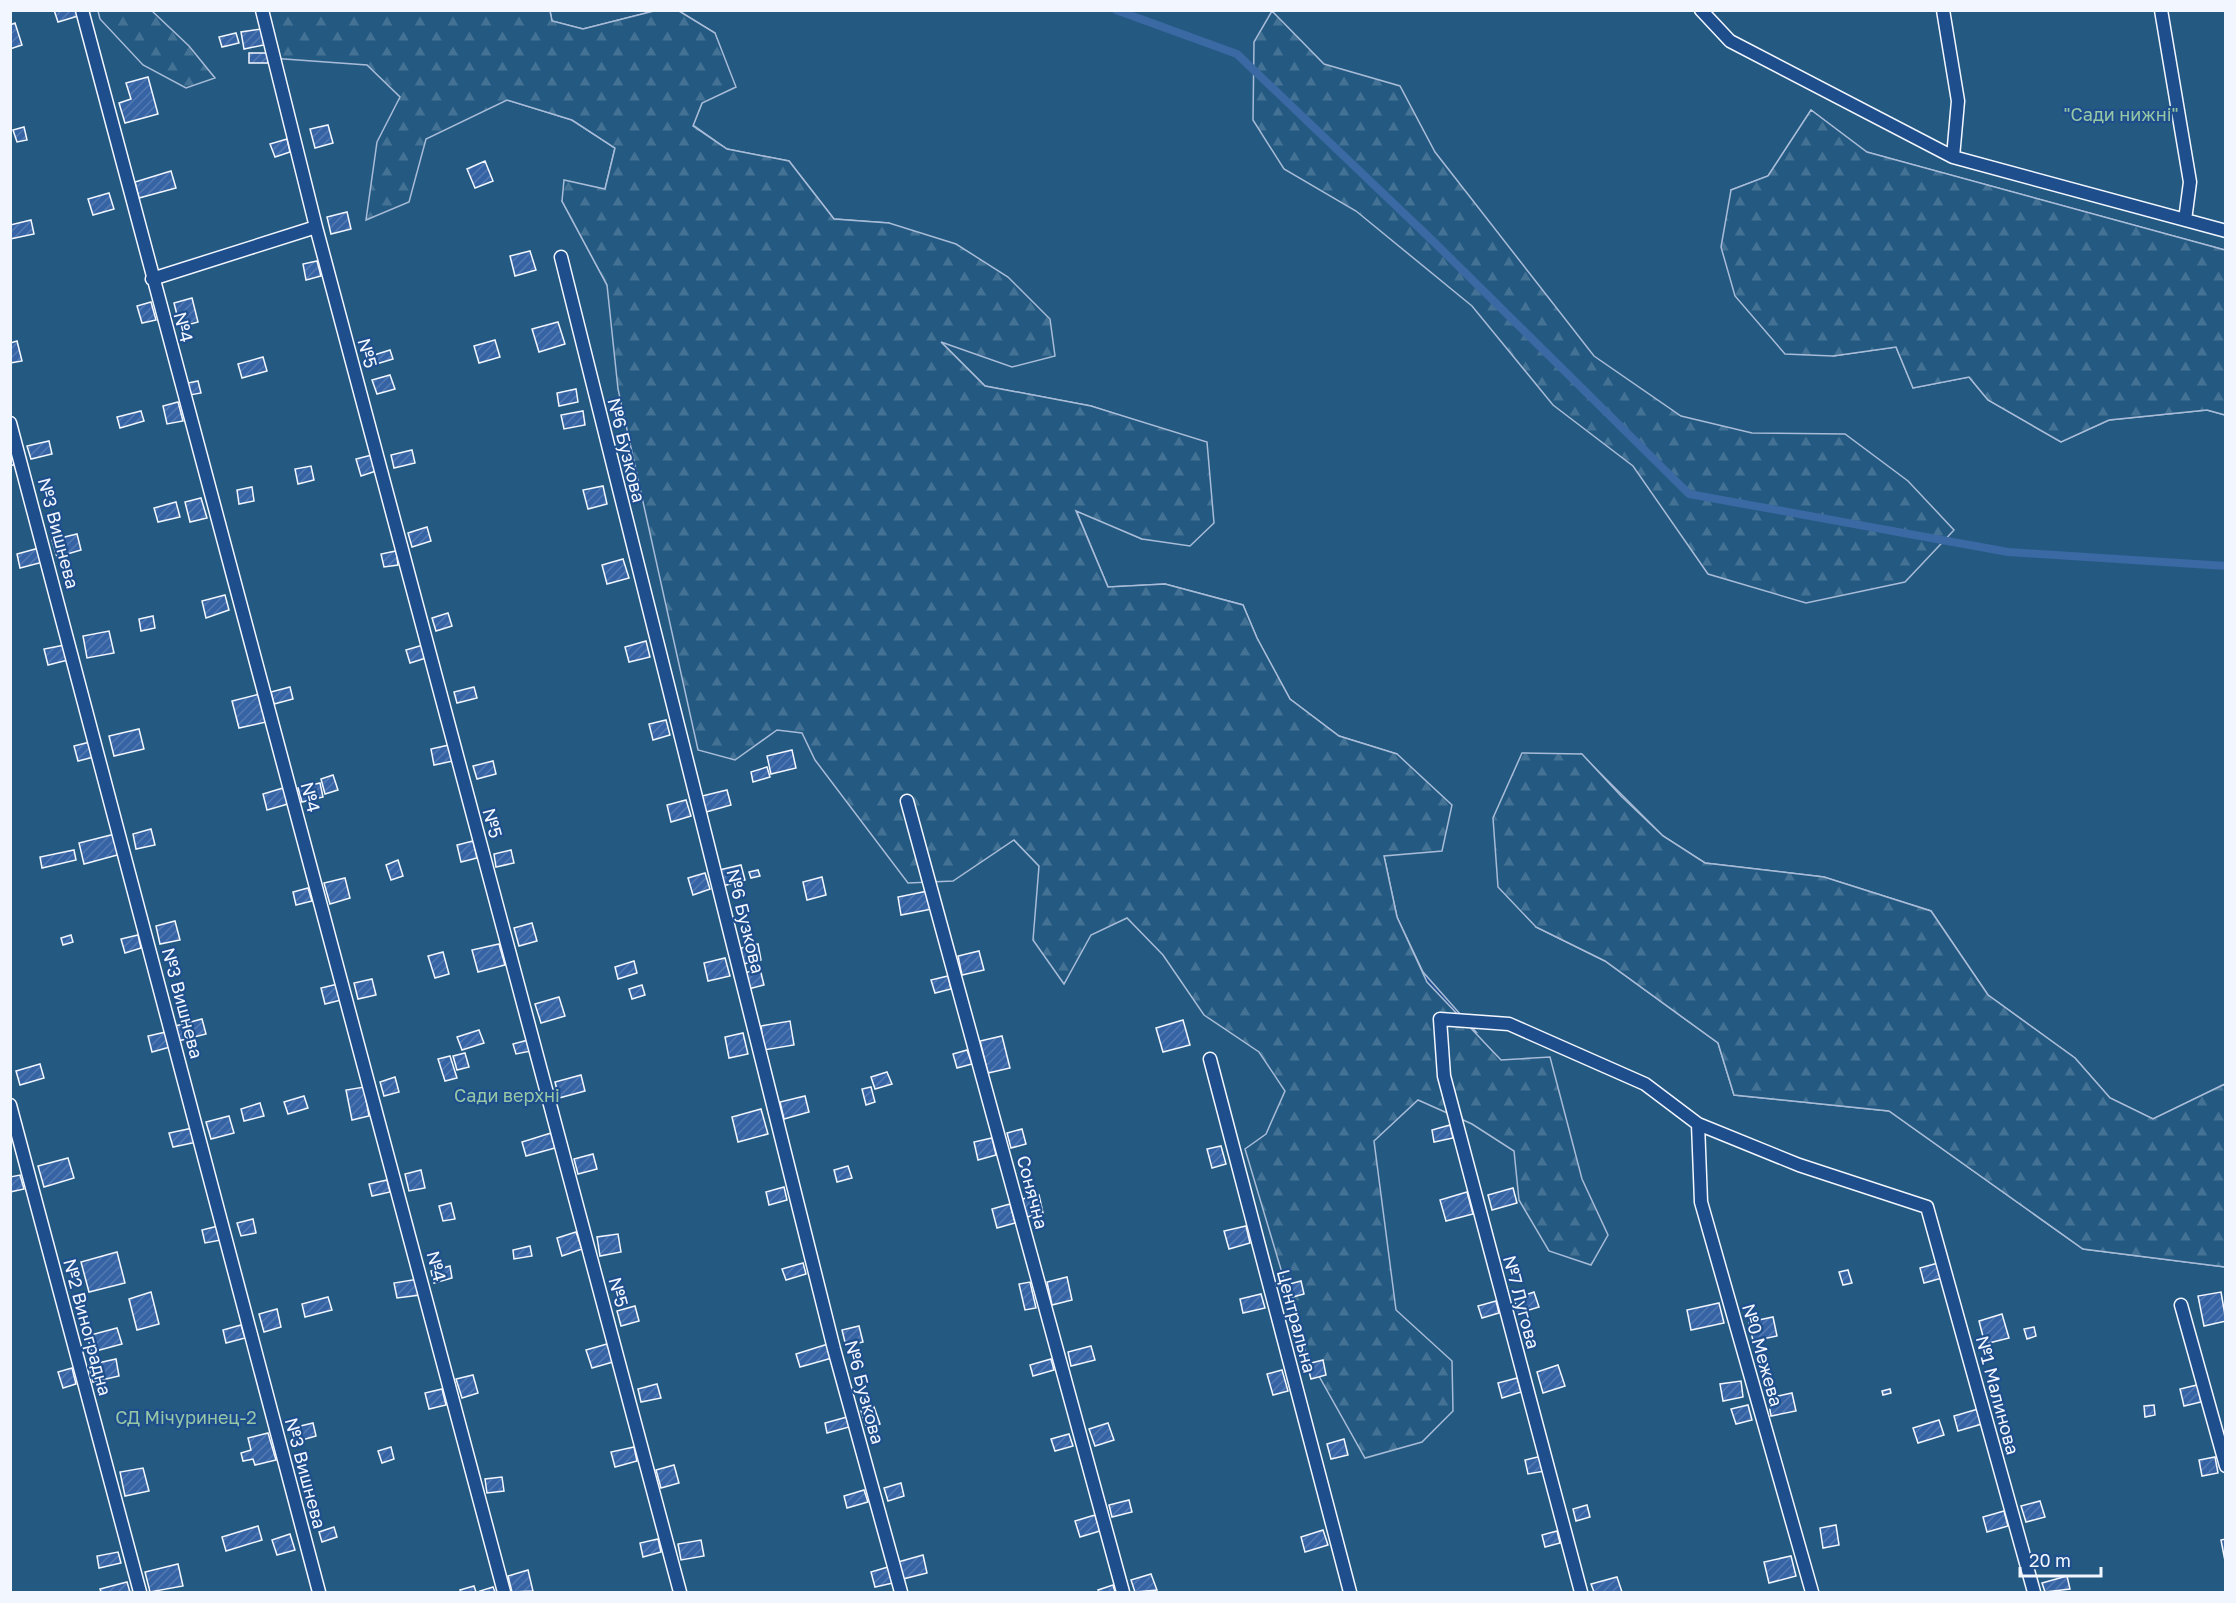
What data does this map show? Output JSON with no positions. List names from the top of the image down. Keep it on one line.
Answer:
{"streets":{"lane":["№4","№5","№6 Бузкова","№3 Вишнева","Сонячна","№7 Лугова","Центральна","№2 Виноградна","№0 Межева","№1 Малинова"]},"crossings":[["№7 Лугова","№0 Межева"],["№7 Лугова","№1 Малинова"],["№0 Межева","№1 Малинова"]],"parks":["\"Сади нижні\"","Сади верхні","СД Мічуринец-2"],"scale_bar":"20 m"}
